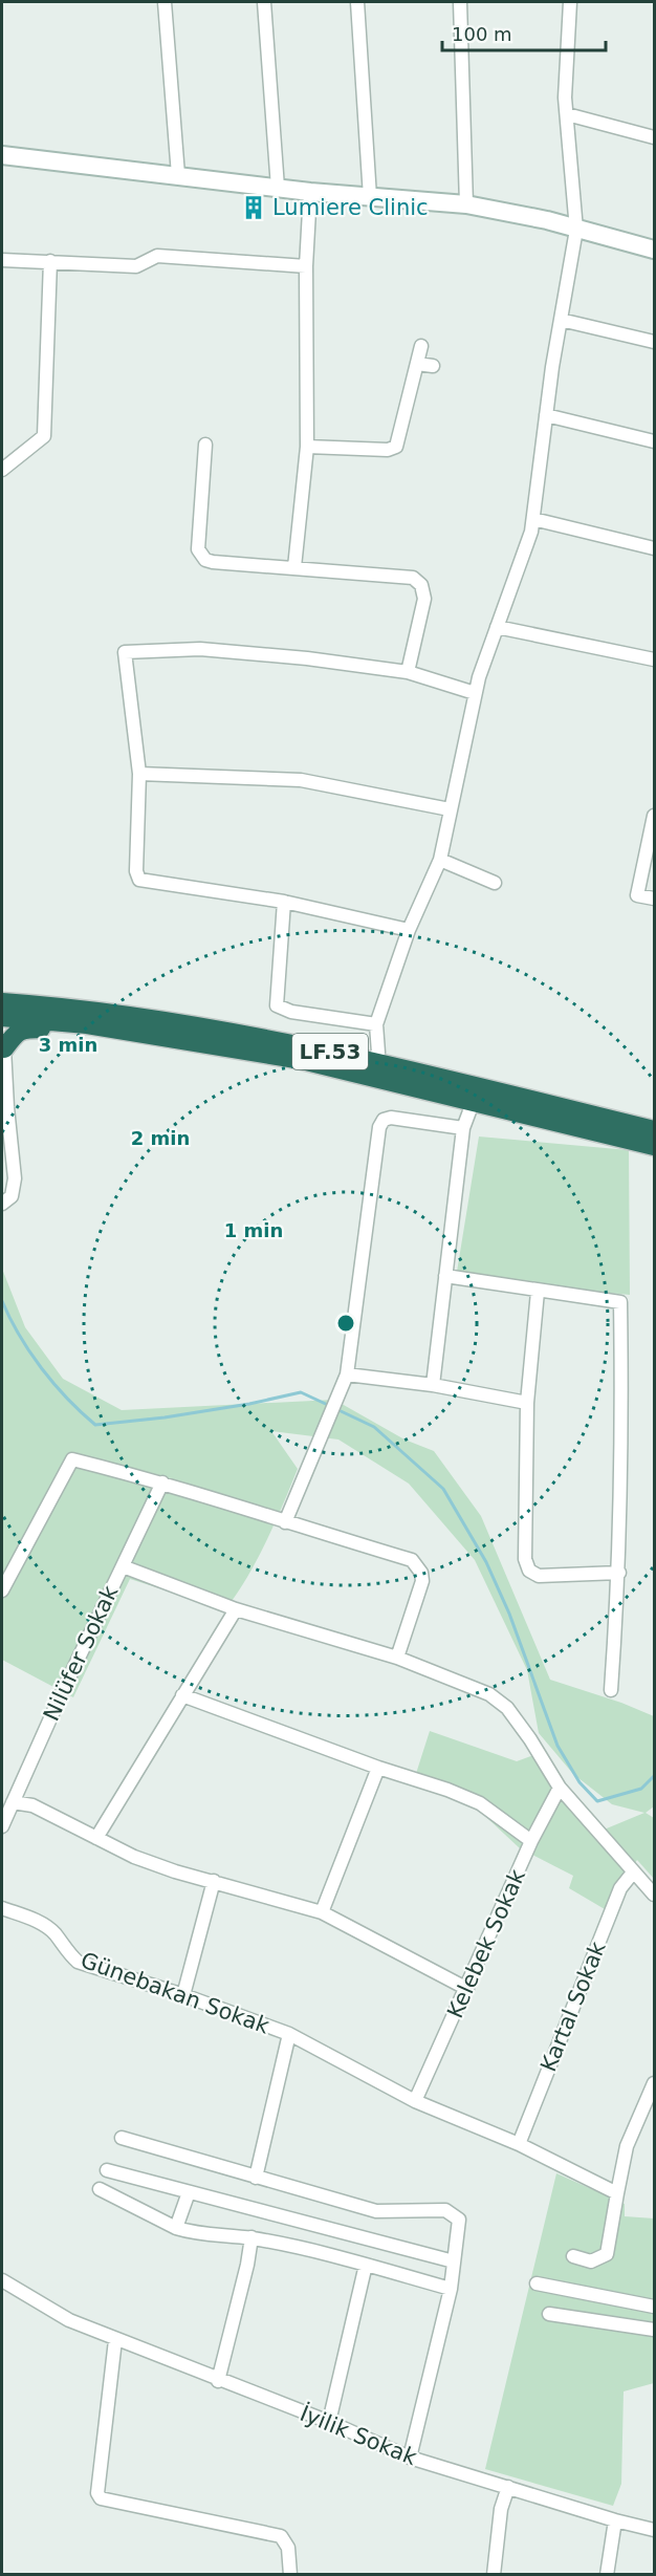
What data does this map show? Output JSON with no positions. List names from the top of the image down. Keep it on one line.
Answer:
{"streets":{"highway":["LF.53"],"street":["Nilüfer Sokak","Kelebek Sokak","Günebakan Sokak","Kartal Sokak","İyilik Sokak"]},"crossings":[["Kelebek Sokak","Günebakan Sokak"],["Günebakan Sokak","Kartal Sokak"]],"places":{"building":["Lumiere Clinic"]},"scale_bar":"100 m","rings":["3 min","2 min","1 min"]}
